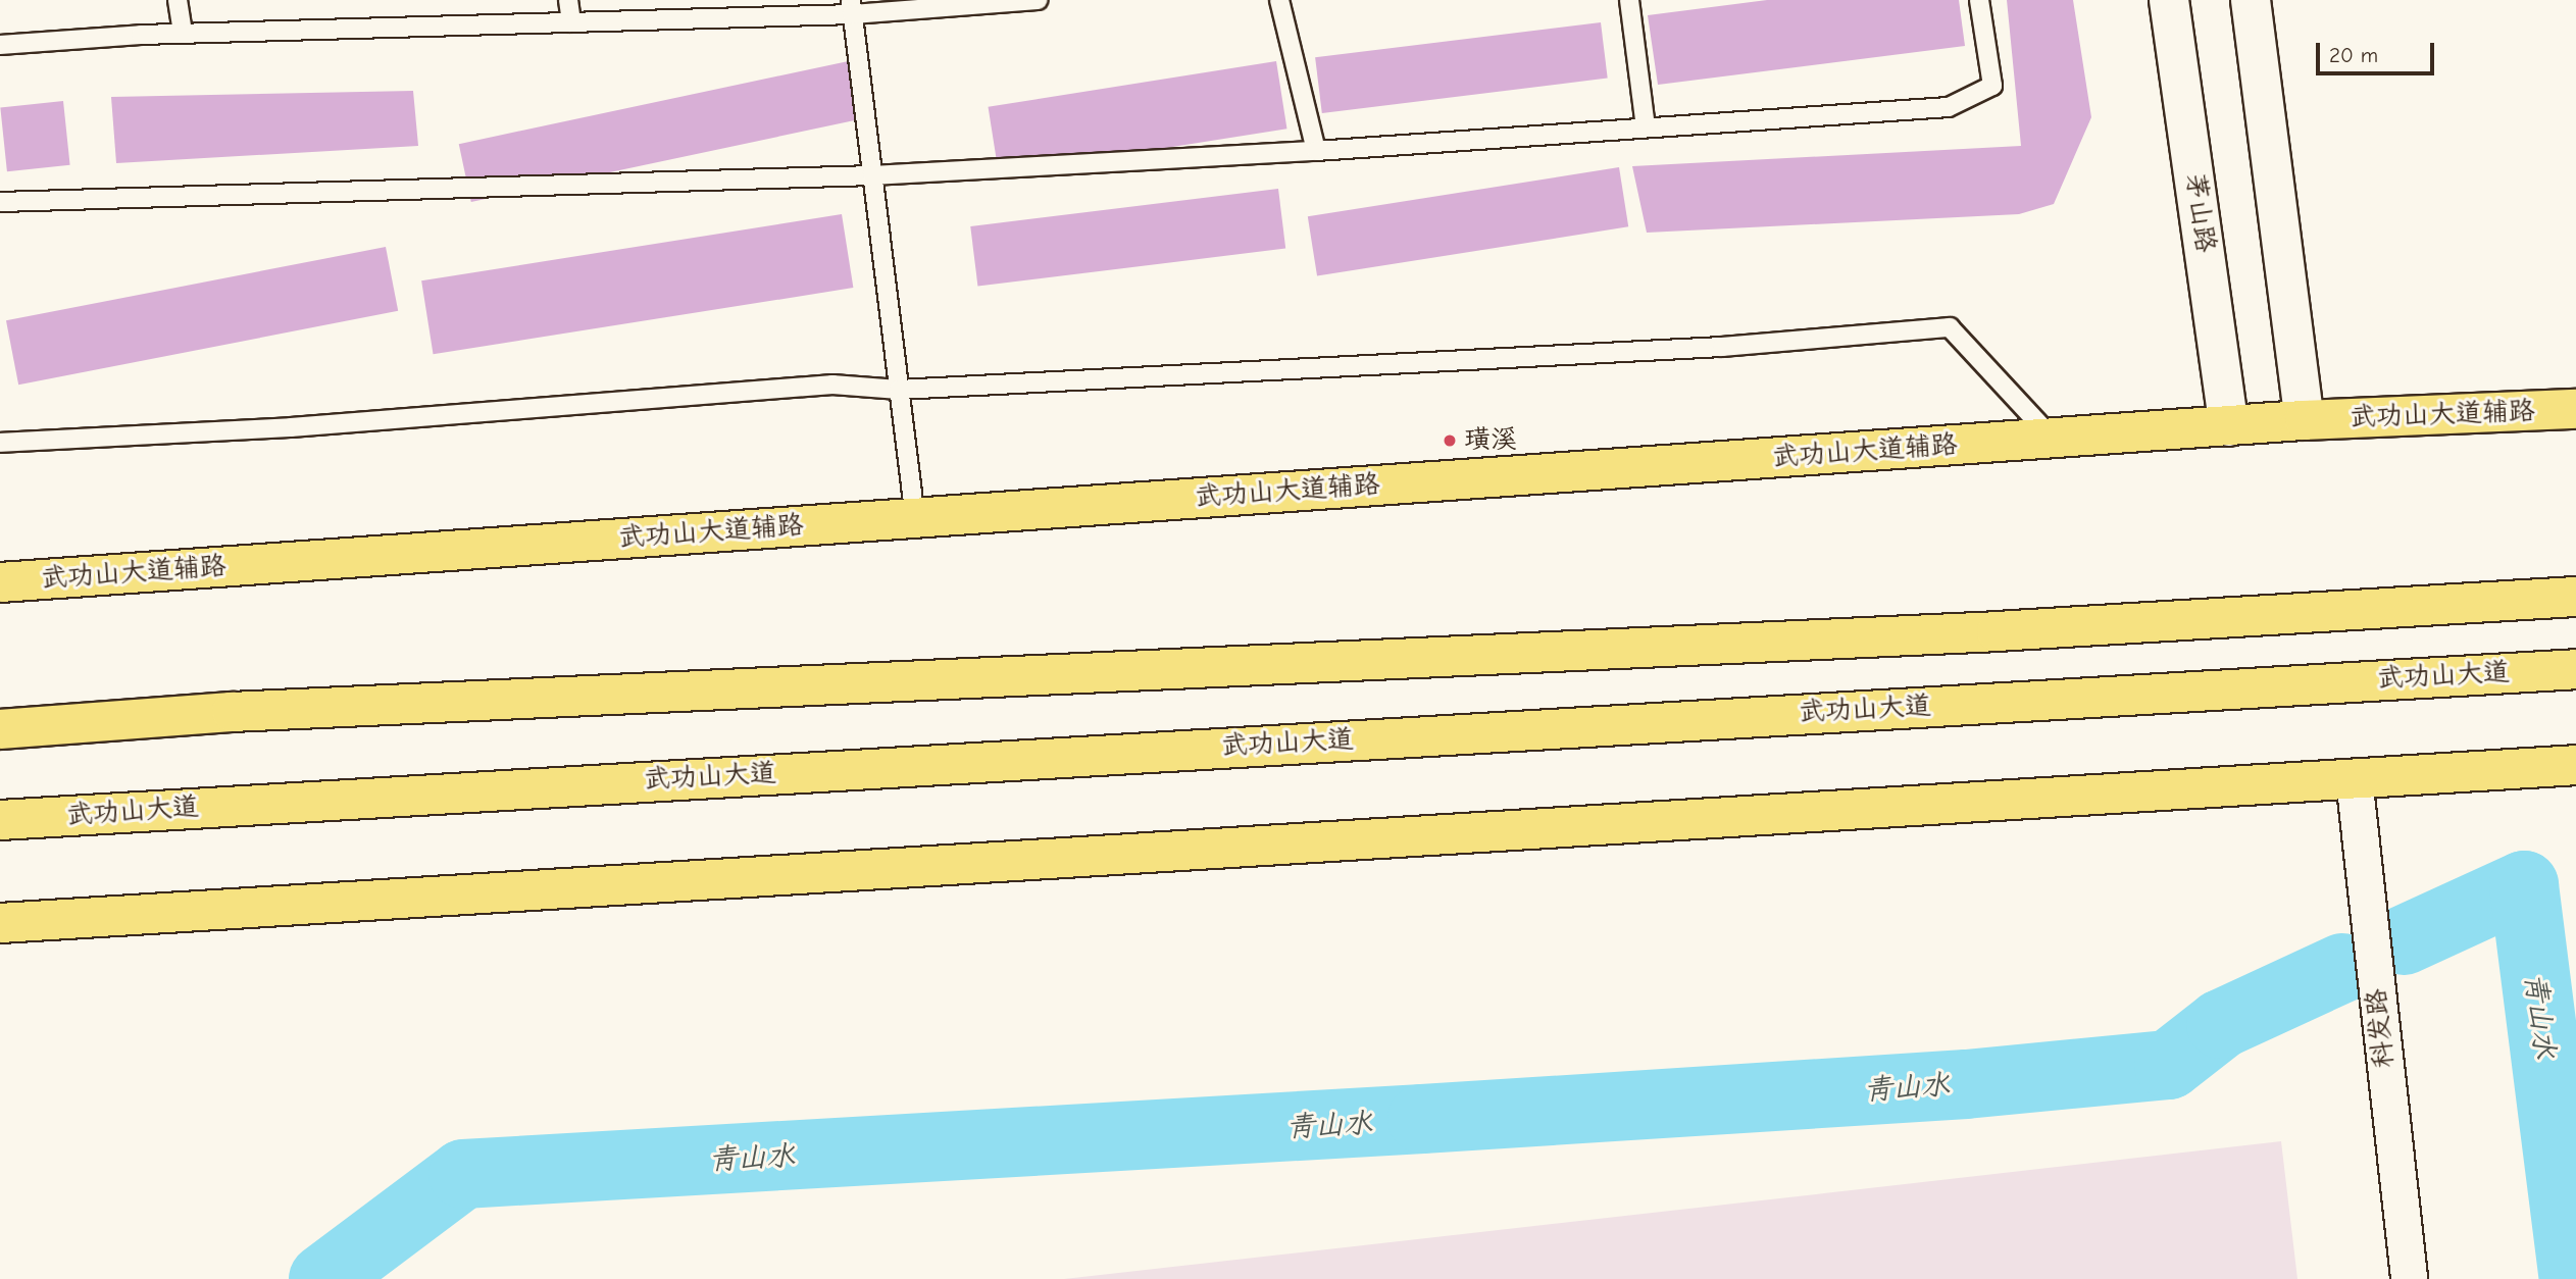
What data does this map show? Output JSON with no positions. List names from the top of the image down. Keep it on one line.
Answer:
{"streets":{"main road":["茅山路","武功山大道辅路","武功山大道"],"street":["科发路"]},"crossings":[["茅山路","武功山大道辅路"]],"water":["青山水"],"places":["璜溪"],"scale_bar":"20 m"}
